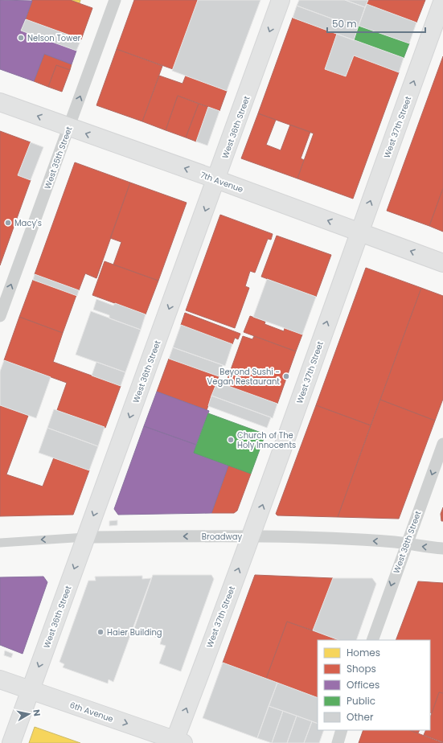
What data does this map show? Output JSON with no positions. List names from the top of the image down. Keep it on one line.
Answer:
{"streets":{"main road":["West 36th Street","West 37th Street","7th Avenue","6th Avenue"],"street":["West 35th Street","Broadway","West 38th Street"]},"crossings":[["West 36th Street","7th Avenue"],["West 36th Street","Broadway"],["West 36th Street","6th Avenue"],["West 37th Street","7th Avenue"],["West 37th Street","Broadway"],["West 37th Street","6th Avenue"],["West 35th Street","7th Avenue"],["Broadway","West 38th Street"]],"one_way":["West 36th Street","West 37th Street","West 35th Street","7th Avenue","Broadway","West 38th Street","6th Avenue"],"places":["Nelson Tower","Macy's","Beyond Sushi - Vegan Restaurant","Church of The Holy Innocents","Haier Building"],"legend":["Homes","Shops","Offices","Public","Other"],"scale_bar":"50 m","north":"right"}
